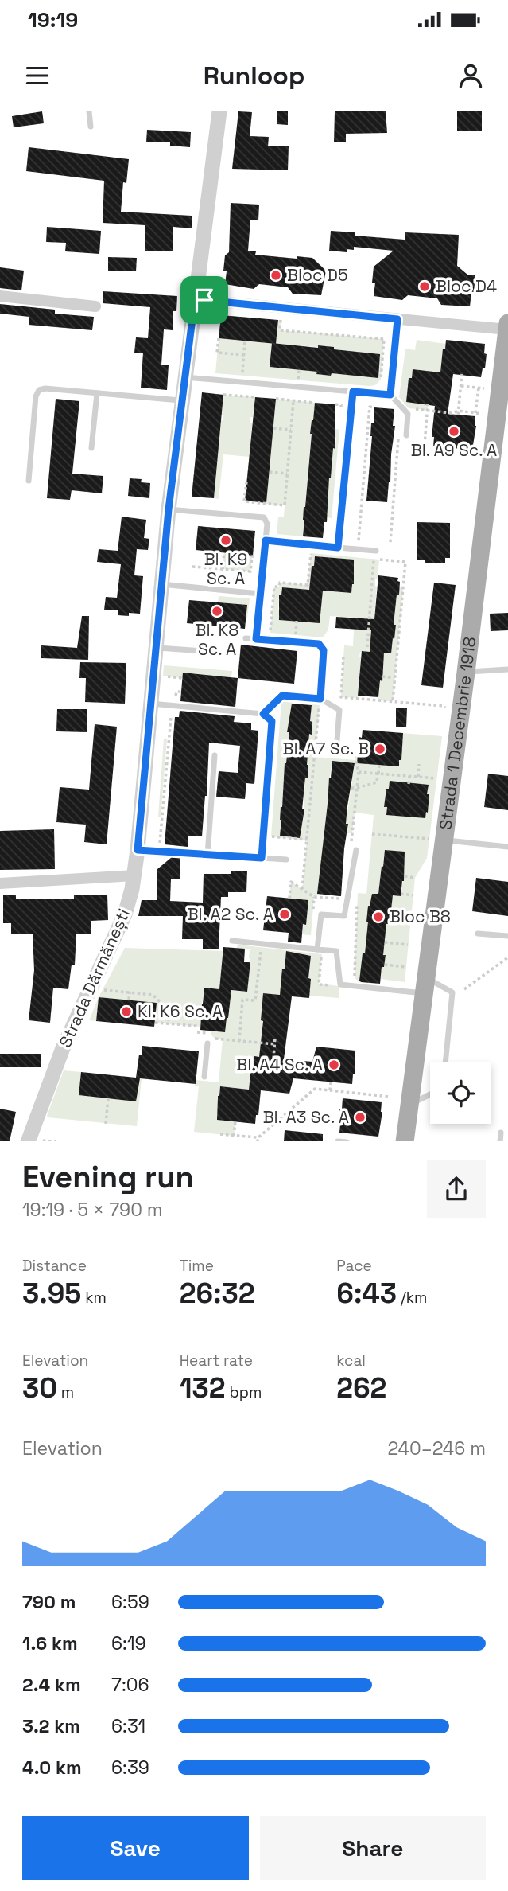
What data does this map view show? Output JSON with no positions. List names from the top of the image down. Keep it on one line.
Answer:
{"streets":{"main road":["Strada 1 Decembrie 1918"],"street":["Strada Dărmănești"]},"places":["Bloc D5","Bloc D4","Bl. A9 Sc. A","Bl. K9 Sc. A","Bl. K8 Sc. A","Bl. A7 Sc. B","Bl. A2 Sc. A","Bloc B8","Kl. K6 Sc. A","Bl. A4 Sc. A","Bl. A3 Sc. A"],"page":{"status":"19:19","header":"Runloop","heading":["Evening run","19:19 · 5 × 790 m"],"stats":[["Distance","3.95 km"],["Time","26:32"],["Pace","6:43 /km"],["Elevation","30 m"],["Heart rate","132 bpm"],["kcal","262"]],"chart":["Elevation","240–246 m"],"list":[{"name":"790 m","note":"6:59"},{"name":"1.6 km","note":"6:19"},{"name":"2.4 km","note":"7:06"},{"name":"3.2 km","note":"6:31"},{"name":"4.0 km","note":"6:39"}],"buttons":["Save","Share"]}}
